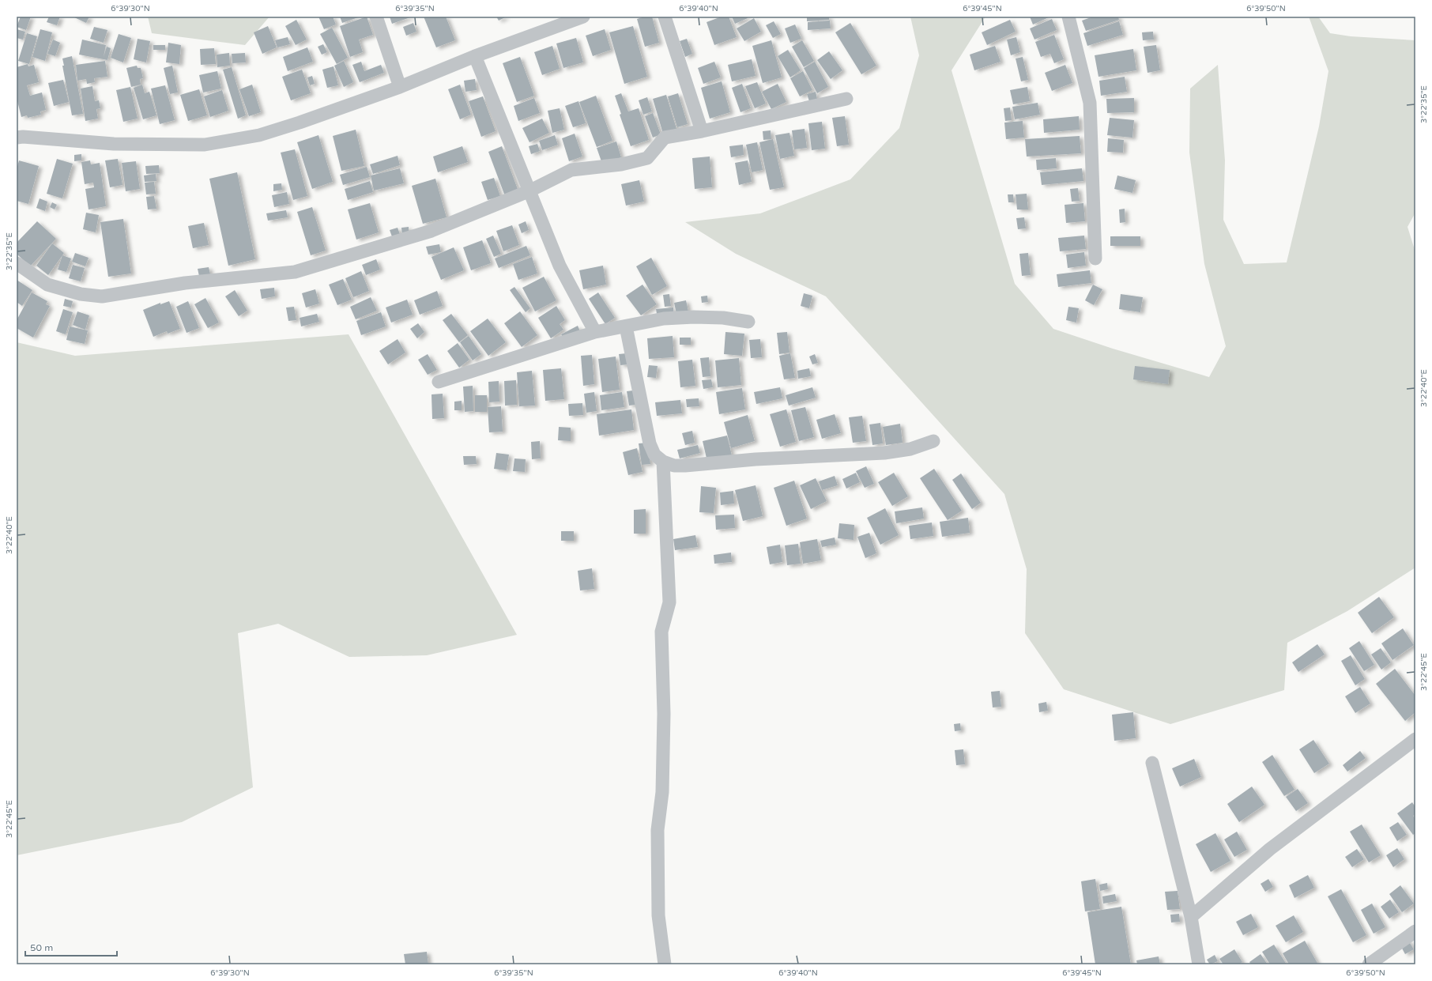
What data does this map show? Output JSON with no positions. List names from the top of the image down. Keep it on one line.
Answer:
{"scale_bar":"50 m","coordinates":["6°39'30\"N","6°39'35\"N","6°39'40\"N","6°39'45\"N","6°39'50\"N","3°22'35\"E","3°22'40\"E","3°22'45\"E"]}
